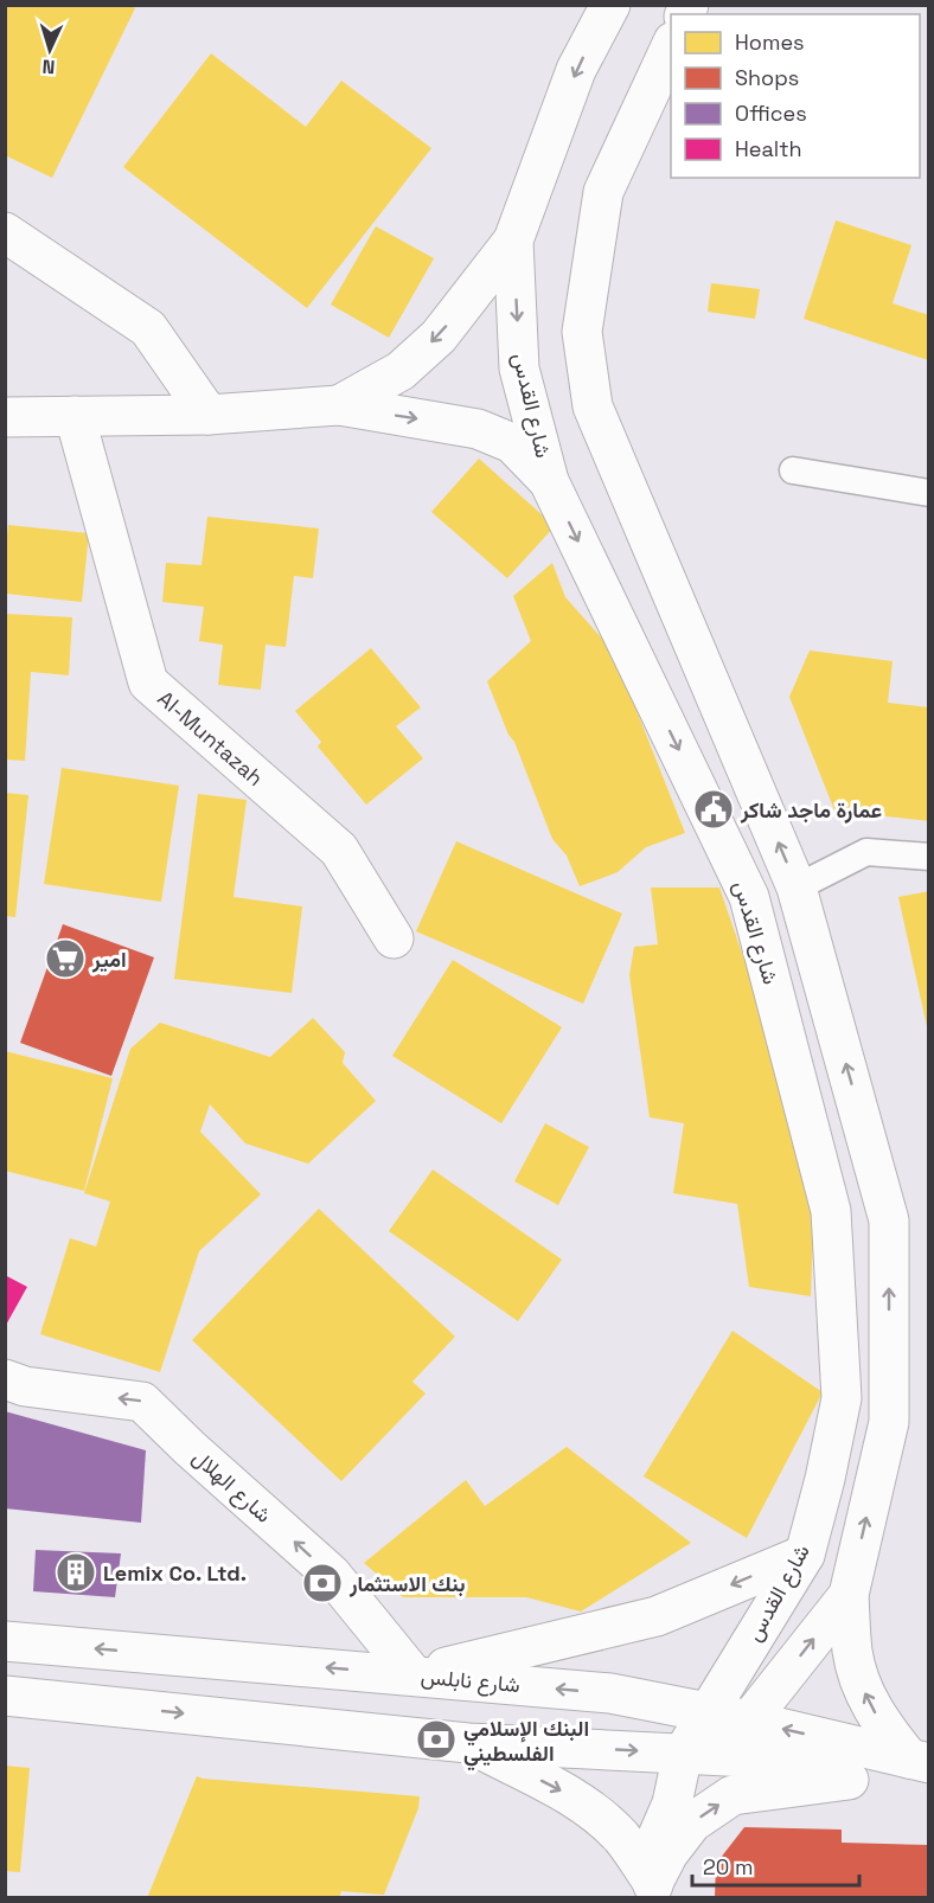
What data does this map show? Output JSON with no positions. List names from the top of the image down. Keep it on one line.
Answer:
{"streets":{"main road":["شارع القدس","Al-Muntazah","شارع الهلال","شارع نابلس"]},"crossings":[["شارع القدس","شارع نابلس"],["شارع الهلال","شارع نابلس"]],"one_way":["شارع الهلال"],"places":{"public building":["عمارة ماجد شاكر"],"supermarket":["امير"],"building":["Lemix Co. Ltd."],"bank":["بنك الاستثمار","البنك الإسلامي الفلسطيني"]},"legend":["Homes","Shops","Offices","Health"],"scale_bar":"20 m","north":"bottom"}
